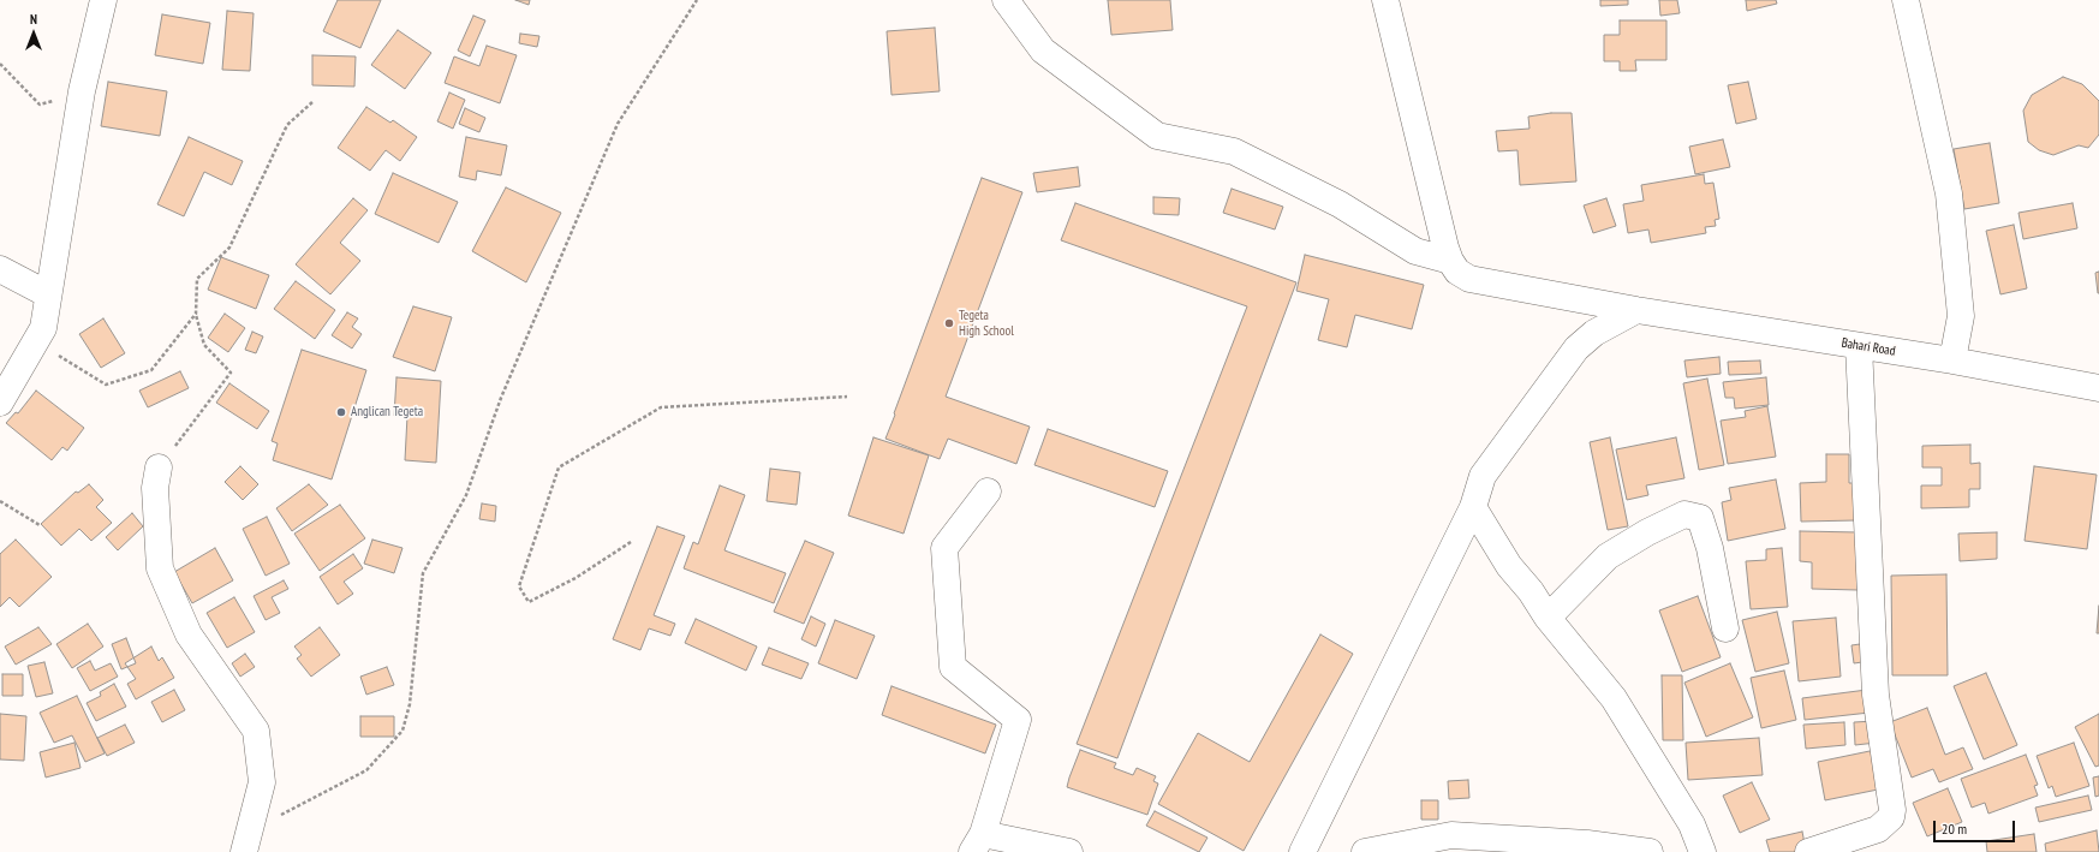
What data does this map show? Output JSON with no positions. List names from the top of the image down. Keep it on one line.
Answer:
{"streets":{"street":["Bahari Road"]},"places":["Tegeta High School","Anglican Tegeta"],"scale_bar":"20 m","north":"top"}
